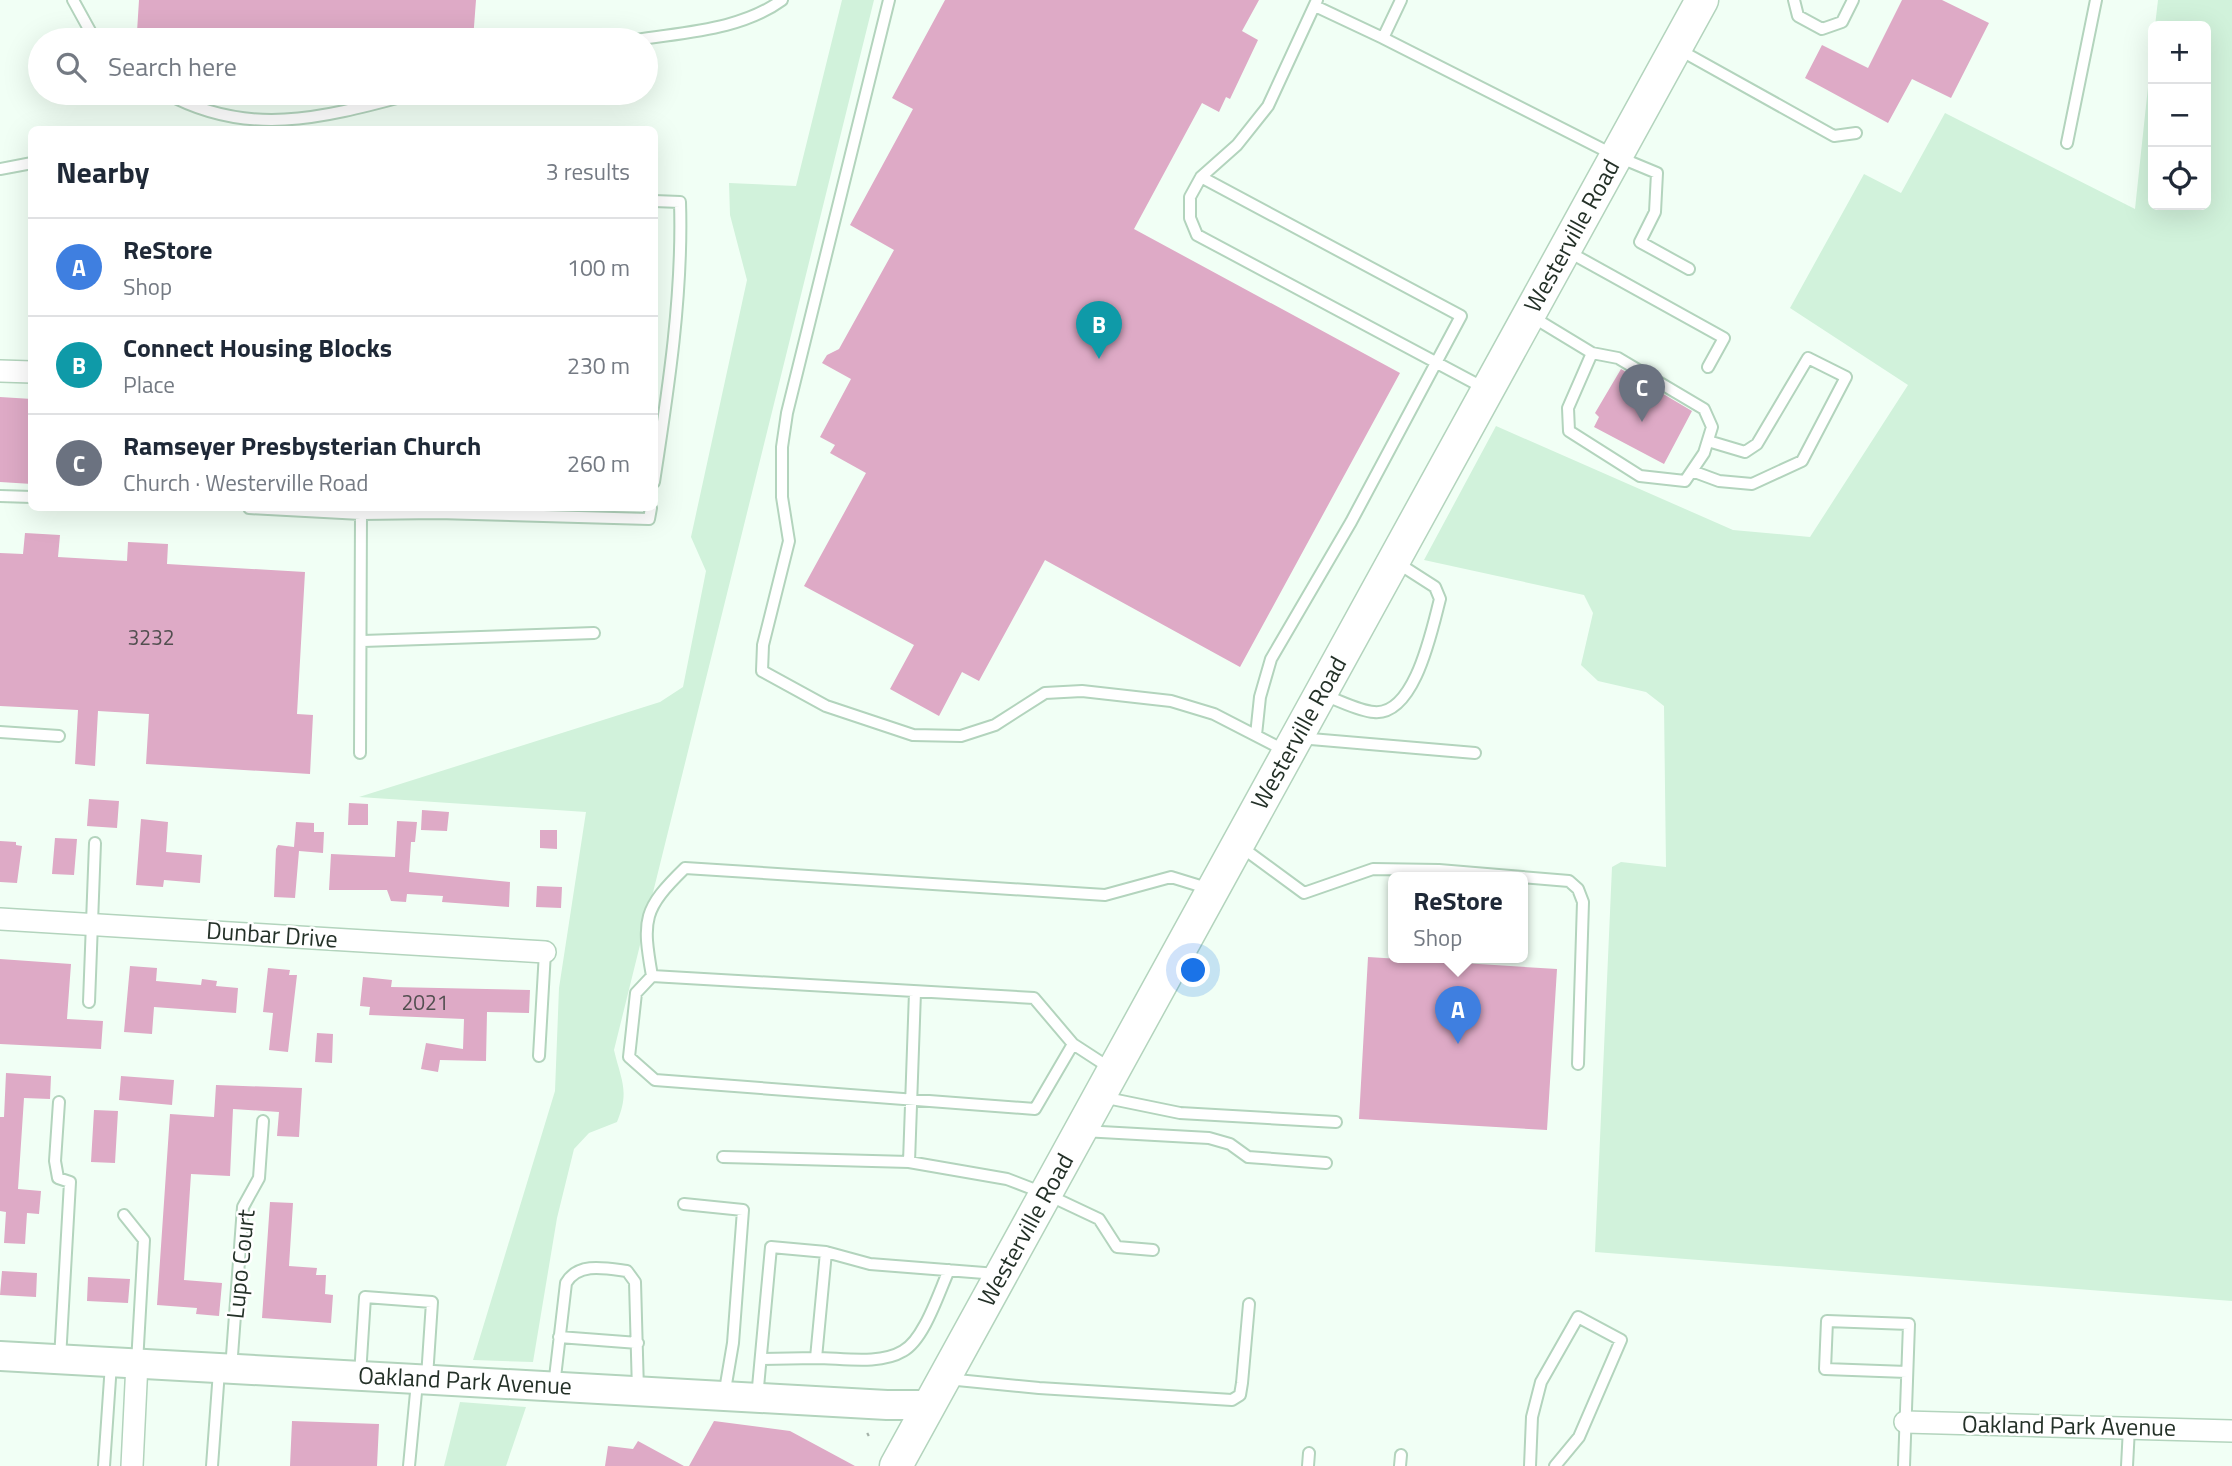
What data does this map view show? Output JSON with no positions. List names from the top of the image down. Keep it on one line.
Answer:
{"streets":{"main road":["Westerville Road","Oakland Park Avenue"],"street":["Dunbar Drive"],"lane":["Lupo Court"]},"crossings":[["Westerville Road","Oakland Park Avenue"],["Lupo Court","Oakland Park Avenue"]],"house_numbers":["3232","2021"],"page":{"map_buttons":["+","−"],"search":"Search here","heading":["Nearby","3 results"],"list":[{"mark":"A","name":"ReStore","note":"Shop","value":"100 m"},{"mark":"B","name":"Connect Housing Blocks","note":"Place","value":"230 m"},{"mark":"C","name":"Ramseyer Presbysterian Church","note":"Church · Westerville Road","value":"260 m"}],"pins":["B","C","A"],"popup":["ReStore","Shop"]}}
